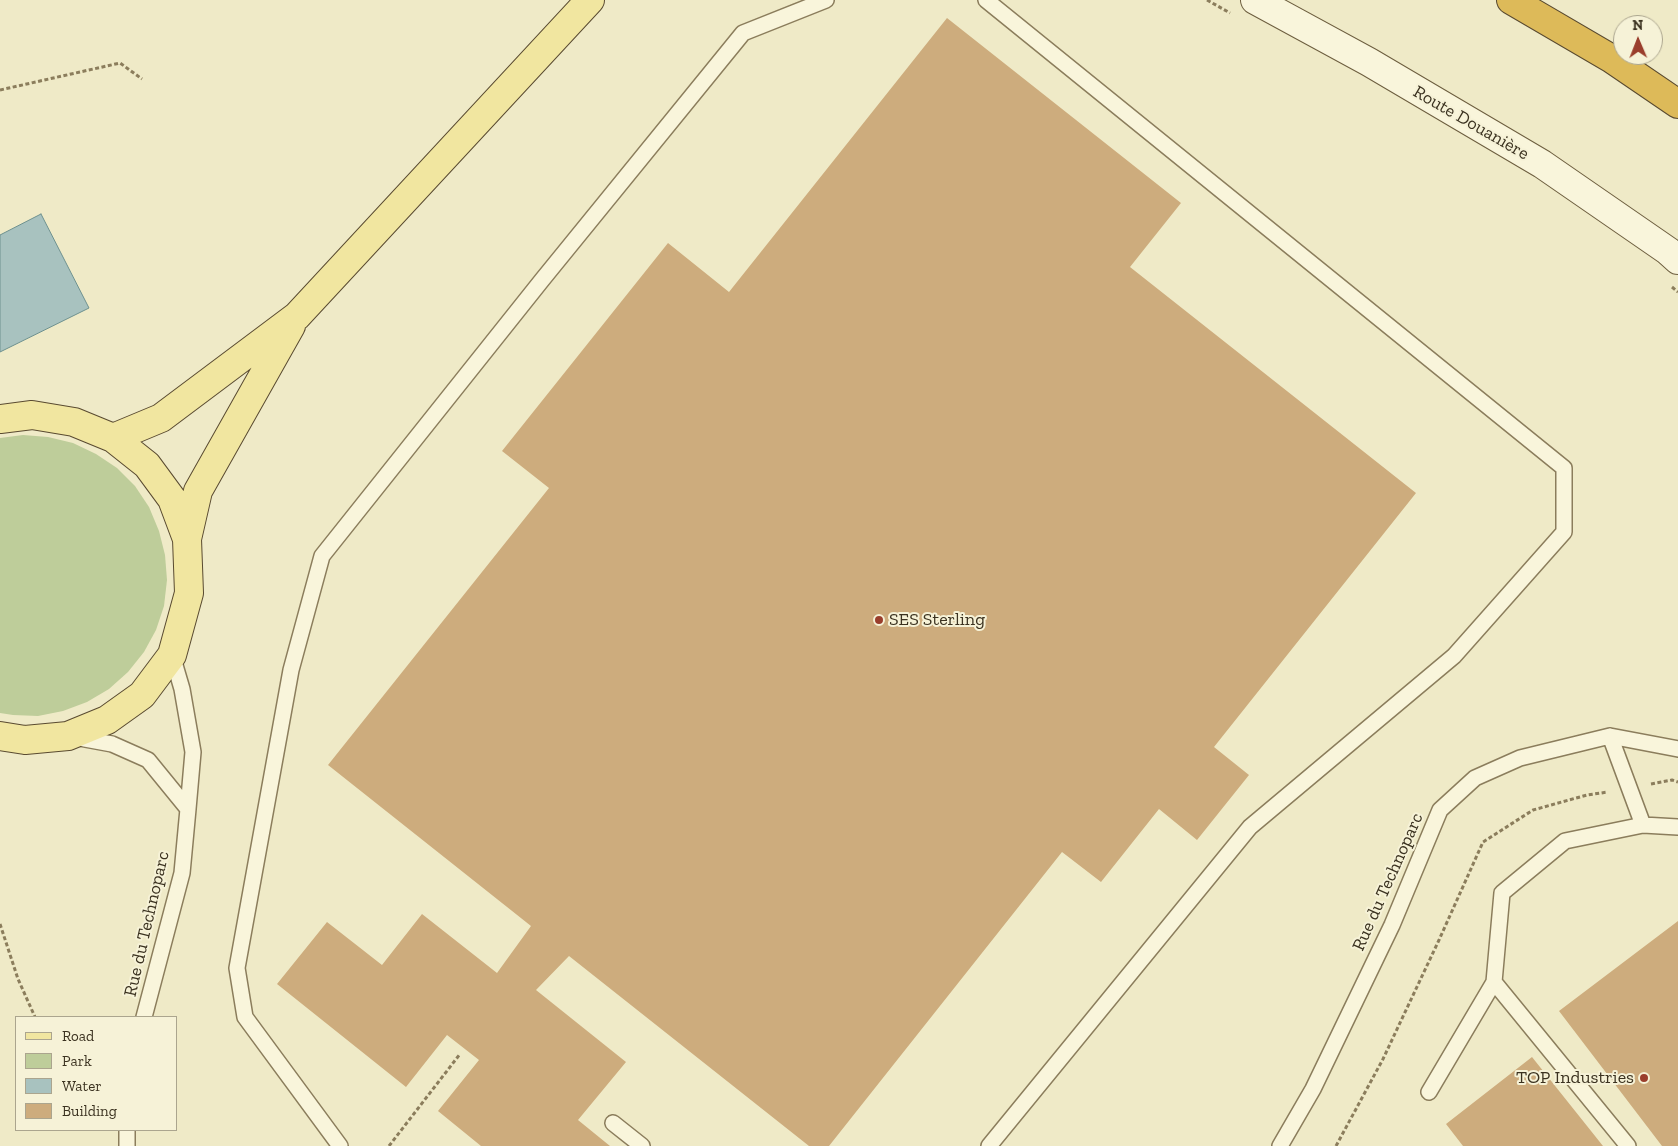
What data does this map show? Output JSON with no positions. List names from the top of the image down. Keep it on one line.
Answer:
{"streets":{"main road":["Route Douanière"],"lane":["Rue du Technoparc"]},"places":["SES Sterling","TOP Industries"],"legend":["Road","Park","Water","Building"],"north":"top"}
